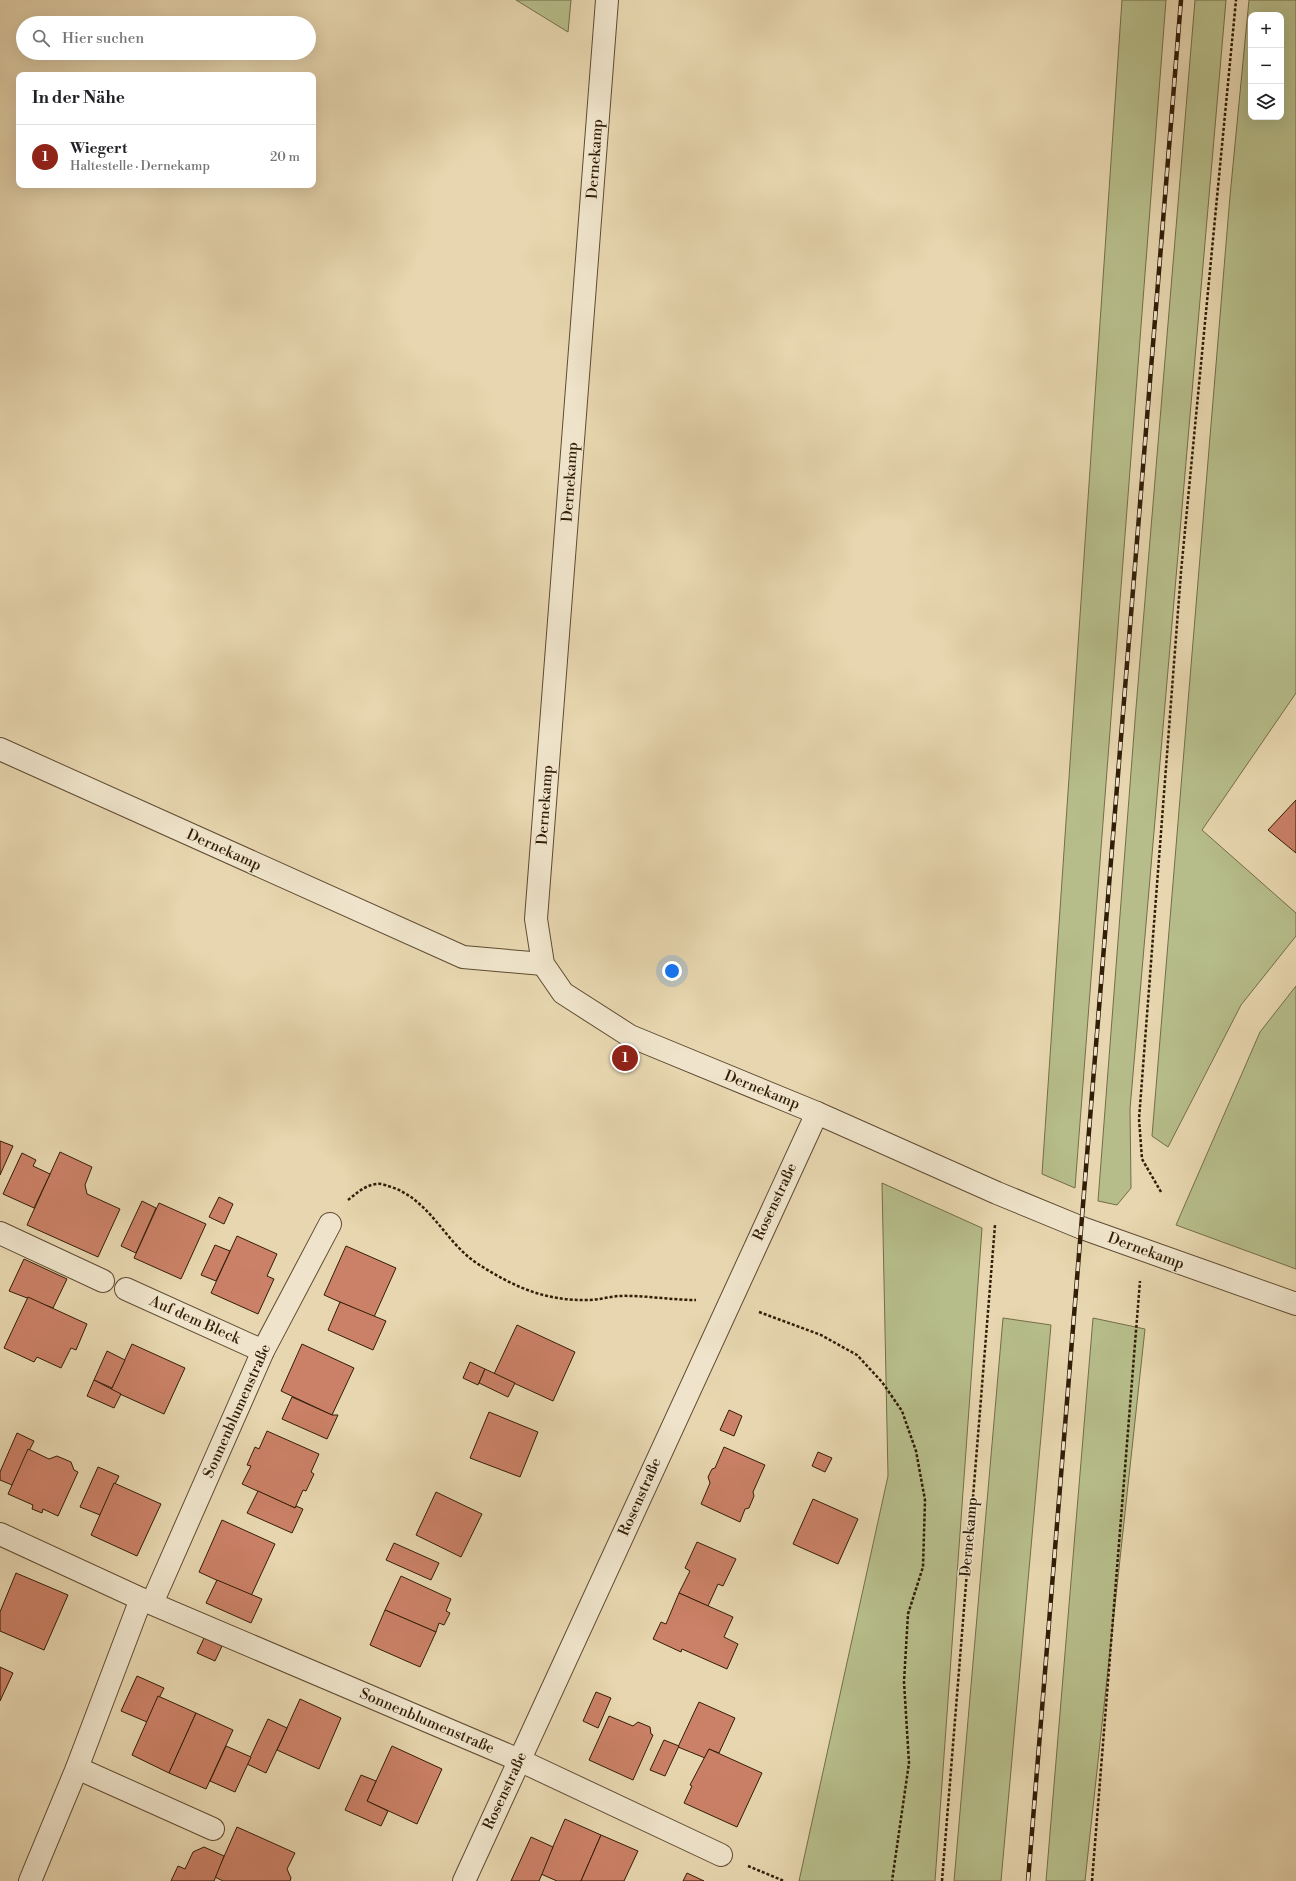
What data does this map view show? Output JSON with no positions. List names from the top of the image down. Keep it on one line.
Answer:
{"streets":{"street":["Dernekamp","Rosenstraße","Auf dem Bleck","Sonnenblumenstraße"]},"crossings":[["Dernekamp","Rosenstraße"],["Rosenstraße","Sonnenblumenstraße"],["Auf dem Bleck","Sonnenblumenstraße"]],"page":{"map_buttons":["+","−"],"search":"Hier suchen","heading":"In der Nähe","list":[{"mark":"1","name":"Wiegert","note":"Haltestelle · Dernekamp","value":"20 m"}],"pins":"1"}}
